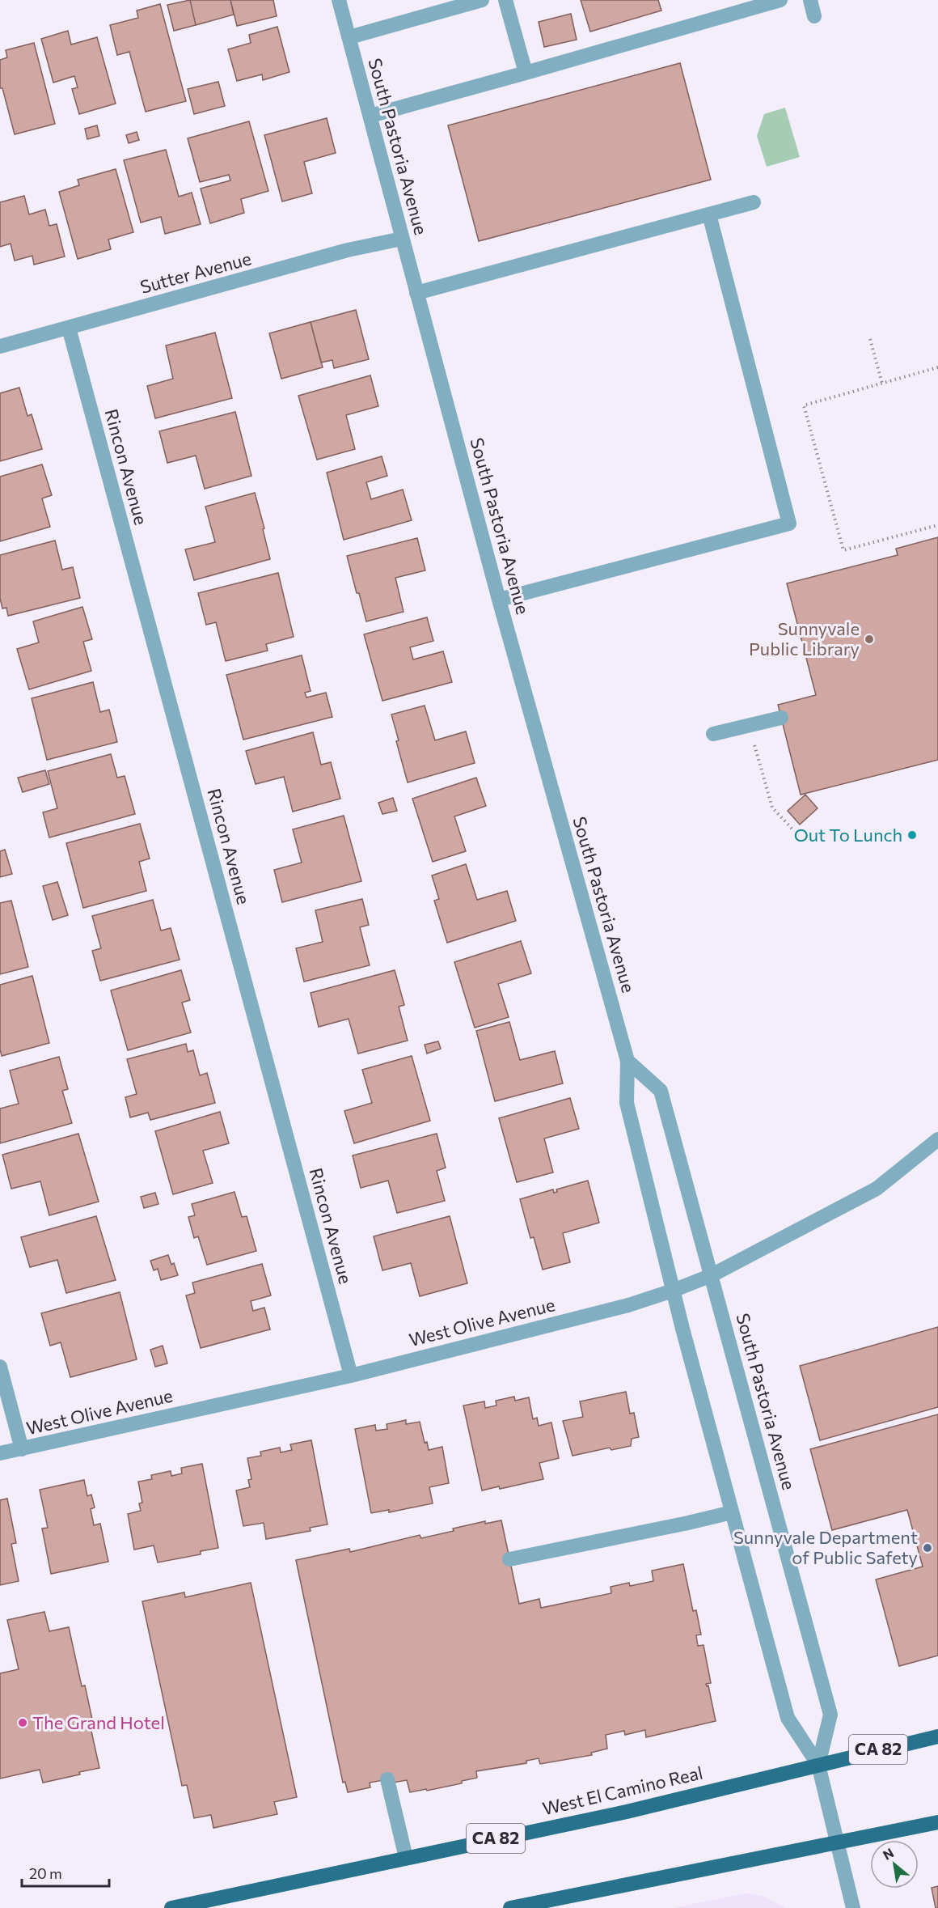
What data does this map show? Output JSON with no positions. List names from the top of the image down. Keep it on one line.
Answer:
{"streets":{"main road":["CA 82","West El Camino Real"],"street":["South Pastoria Avenue","Sutter Avenue","Rincon Avenue","West Olive Avenue"]},"crossings":[["South Pastoria Avenue","Sutter Avenue"],["South Pastoria Avenue","West Olive Avenue"],["South Pastoria Avenue","West El Camino Real"],["Sutter Avenue","Rincon Avenue"],["Rincon Avenue","West Olive Avenue"]],"places":["Sunnyvale Public Library","Out To Lunch","Sunnyvale Department of Public Safety","The Grand Hotel"],"scale_bar":"20 m","north":"top left"}
